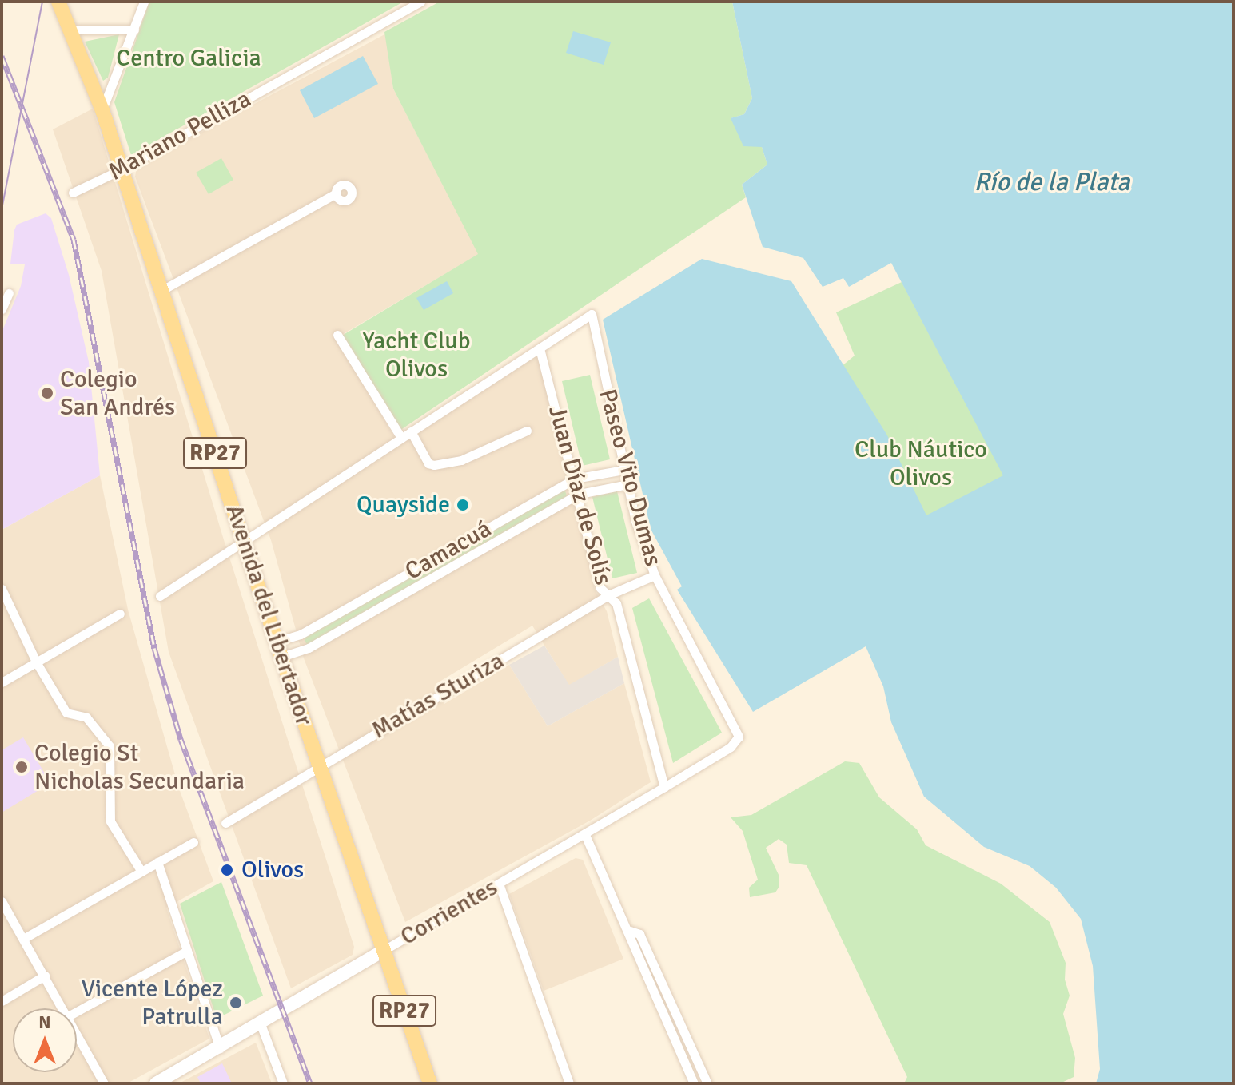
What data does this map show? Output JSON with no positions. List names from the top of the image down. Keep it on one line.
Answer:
{"streets":{"main road":["RP27","Avenida del Libertador"],"street":["Mariano Pelliza","Paseo Vito Dumas","Juan Díaz de Solís","Camacuá","Matías Sturiza","Corrientes"]},"crossings":[["Mariano Pelliza","Avenida del Libertador"],["Paseo Vito Dumas","Juan Díaz de Solís"],["Paseo Vito Dumas","Camacuá"],["Paseo Vito Dumas","Matías Sturiza"],["Paseo Vito Dumas","Corrientes"],["Juan Díaz de Solís","Camacuá"],["Juan Díaz de Solís","Matías Sturiza"],["Juan Díaz de Solís","Corrientes"],["Camacuá","Avenida del Libertador"],["Avenida del Libertador","Matías Sturiza"],["Avenida del Libertador","Corrientes"]],"water":["Río de la Plata"],"parks":["Centro Galicia","Yacht Club Olivos","Club Náutico Olivos"],"places":["Colegio San Andrés","Quayside","Colegio St Nicholas Secundaria","Olivos","Vicente López Patrulla"],"north":"top"}
